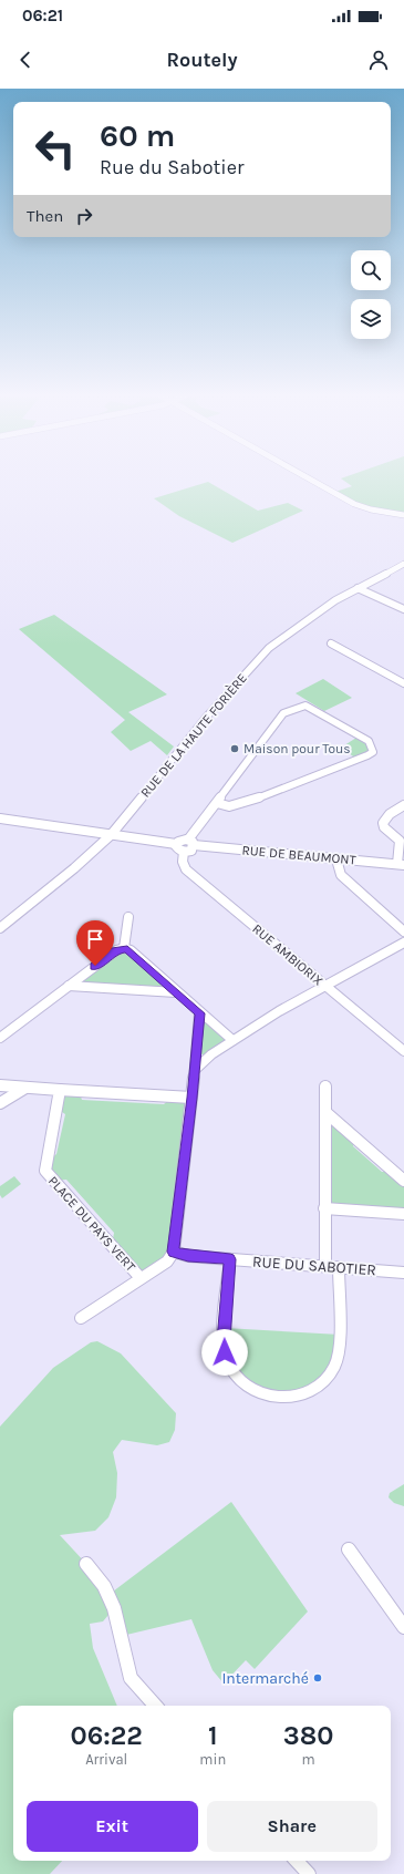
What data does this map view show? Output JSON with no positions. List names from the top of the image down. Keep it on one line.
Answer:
{"streets":{"street":["RUE DE LA HAUTE FORIÈRE","RUE DE BEAUMONT","RUE AMBIORIX","PLACE DU PAYS VERT","RUE DU SABOTIER"]},"crossings":[["RUE DE LA HAUTE FORIÈRE","RUE DE BEAUMONT"]],"places":["Maison pour Tous","Intermarché"],"page":{"status":"06:21","header":"Routely","turn":["60 m","Rue du Sabotier"],"then":"Then","eta":["06:22","Arrival","1","min","380","m"],"buttons":["Exit","Share"]}}
